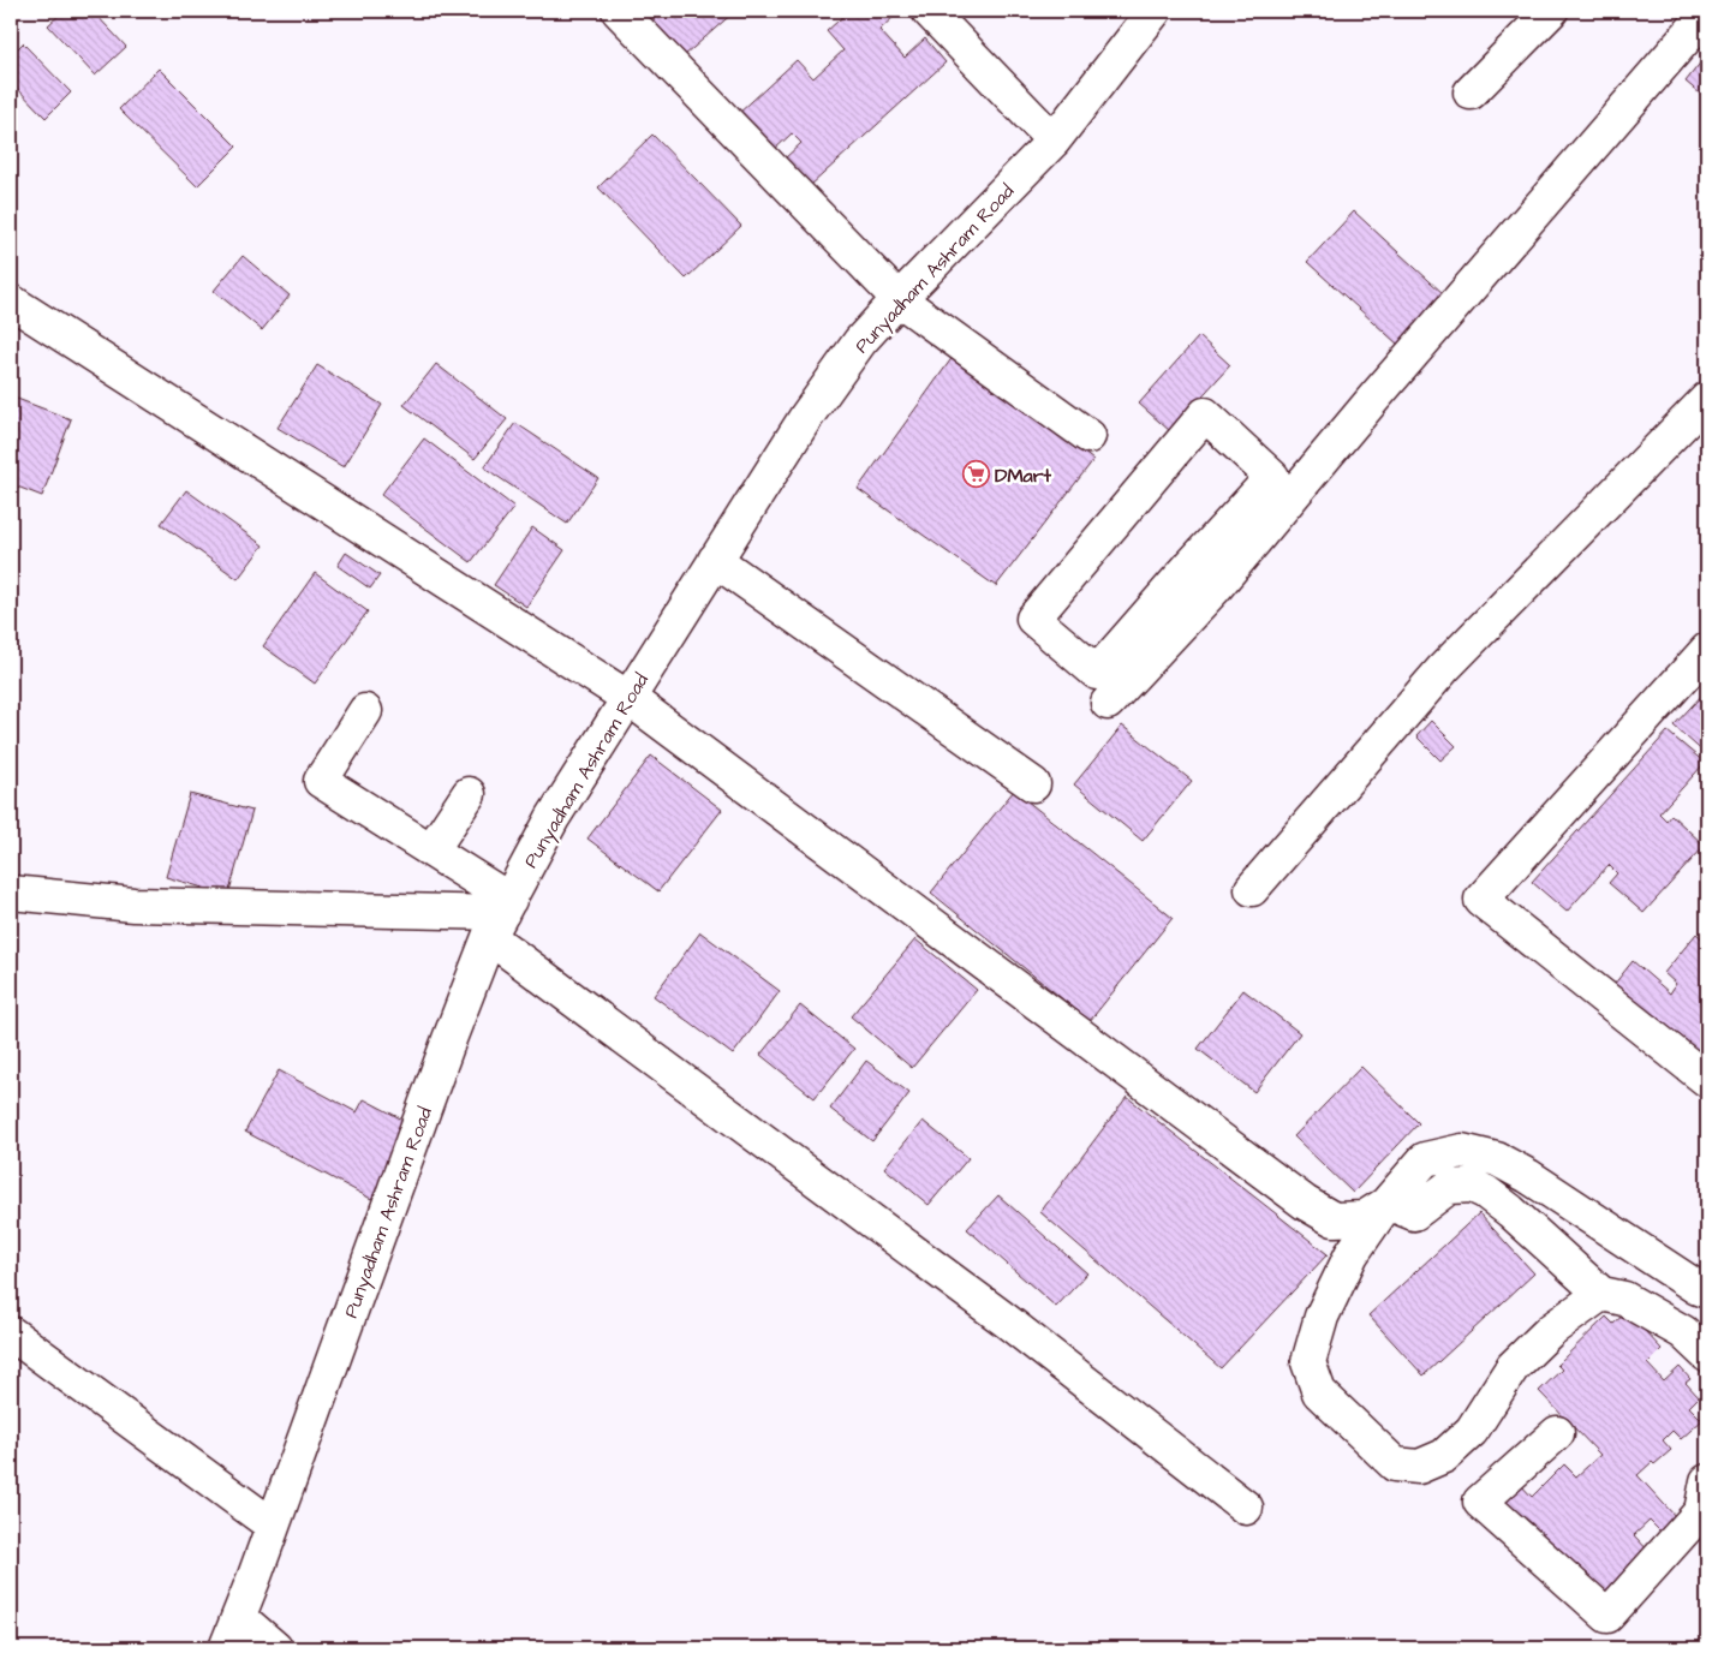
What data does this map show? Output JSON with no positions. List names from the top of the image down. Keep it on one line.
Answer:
{"streets":{"street":["Punyadham Ashram Road"]},"places":{"supermarket":["DMart"]}}
